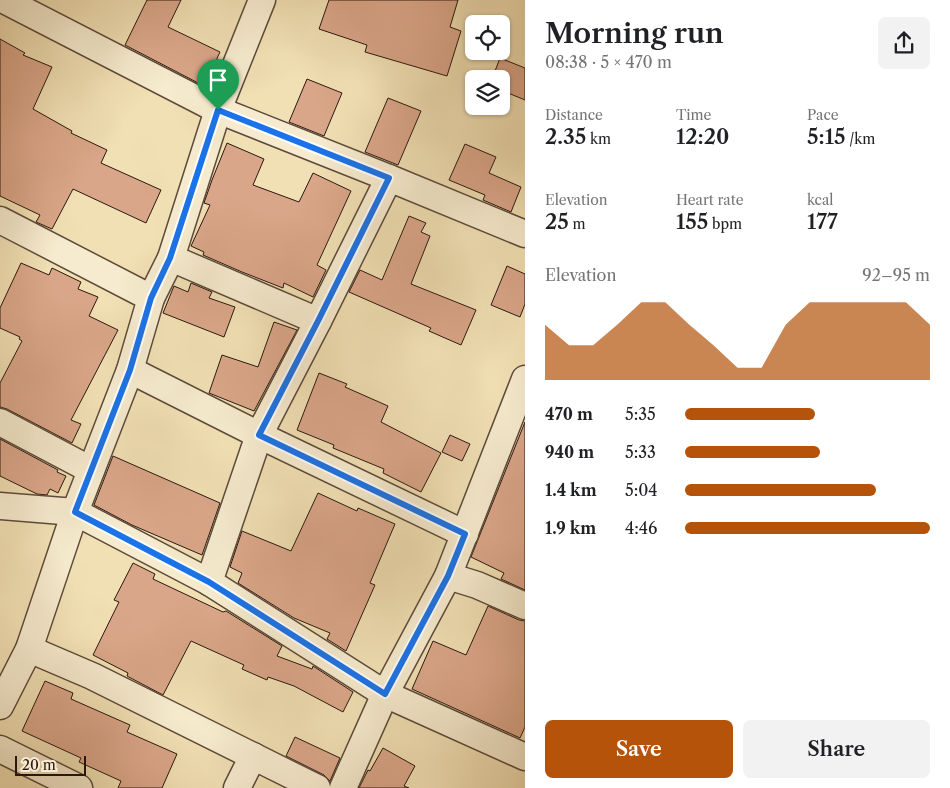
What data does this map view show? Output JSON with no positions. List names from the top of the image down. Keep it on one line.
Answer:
{"scale_bar":"20 m","page":{"heading":["Morning run","08:38 · 5 × 470 m"],"stats":[["Distance","2.35 km"],["Time","12:20"],["Pace","5:15 /km"],["Elevation","25 m"],["Heart rate","155 bpm"],["kcal","177"]],"chart":["Elevation","92–95 m"],"list":[{"name":"470 m","note":"5:35"},{"name":"940 m","note":"5:33"},{"name":"1.4 km","note":"5:04"},{"name":"1.9 km","note":"4:46"}],"buttons":["Save","Share"],"scale":"20 m"}}
